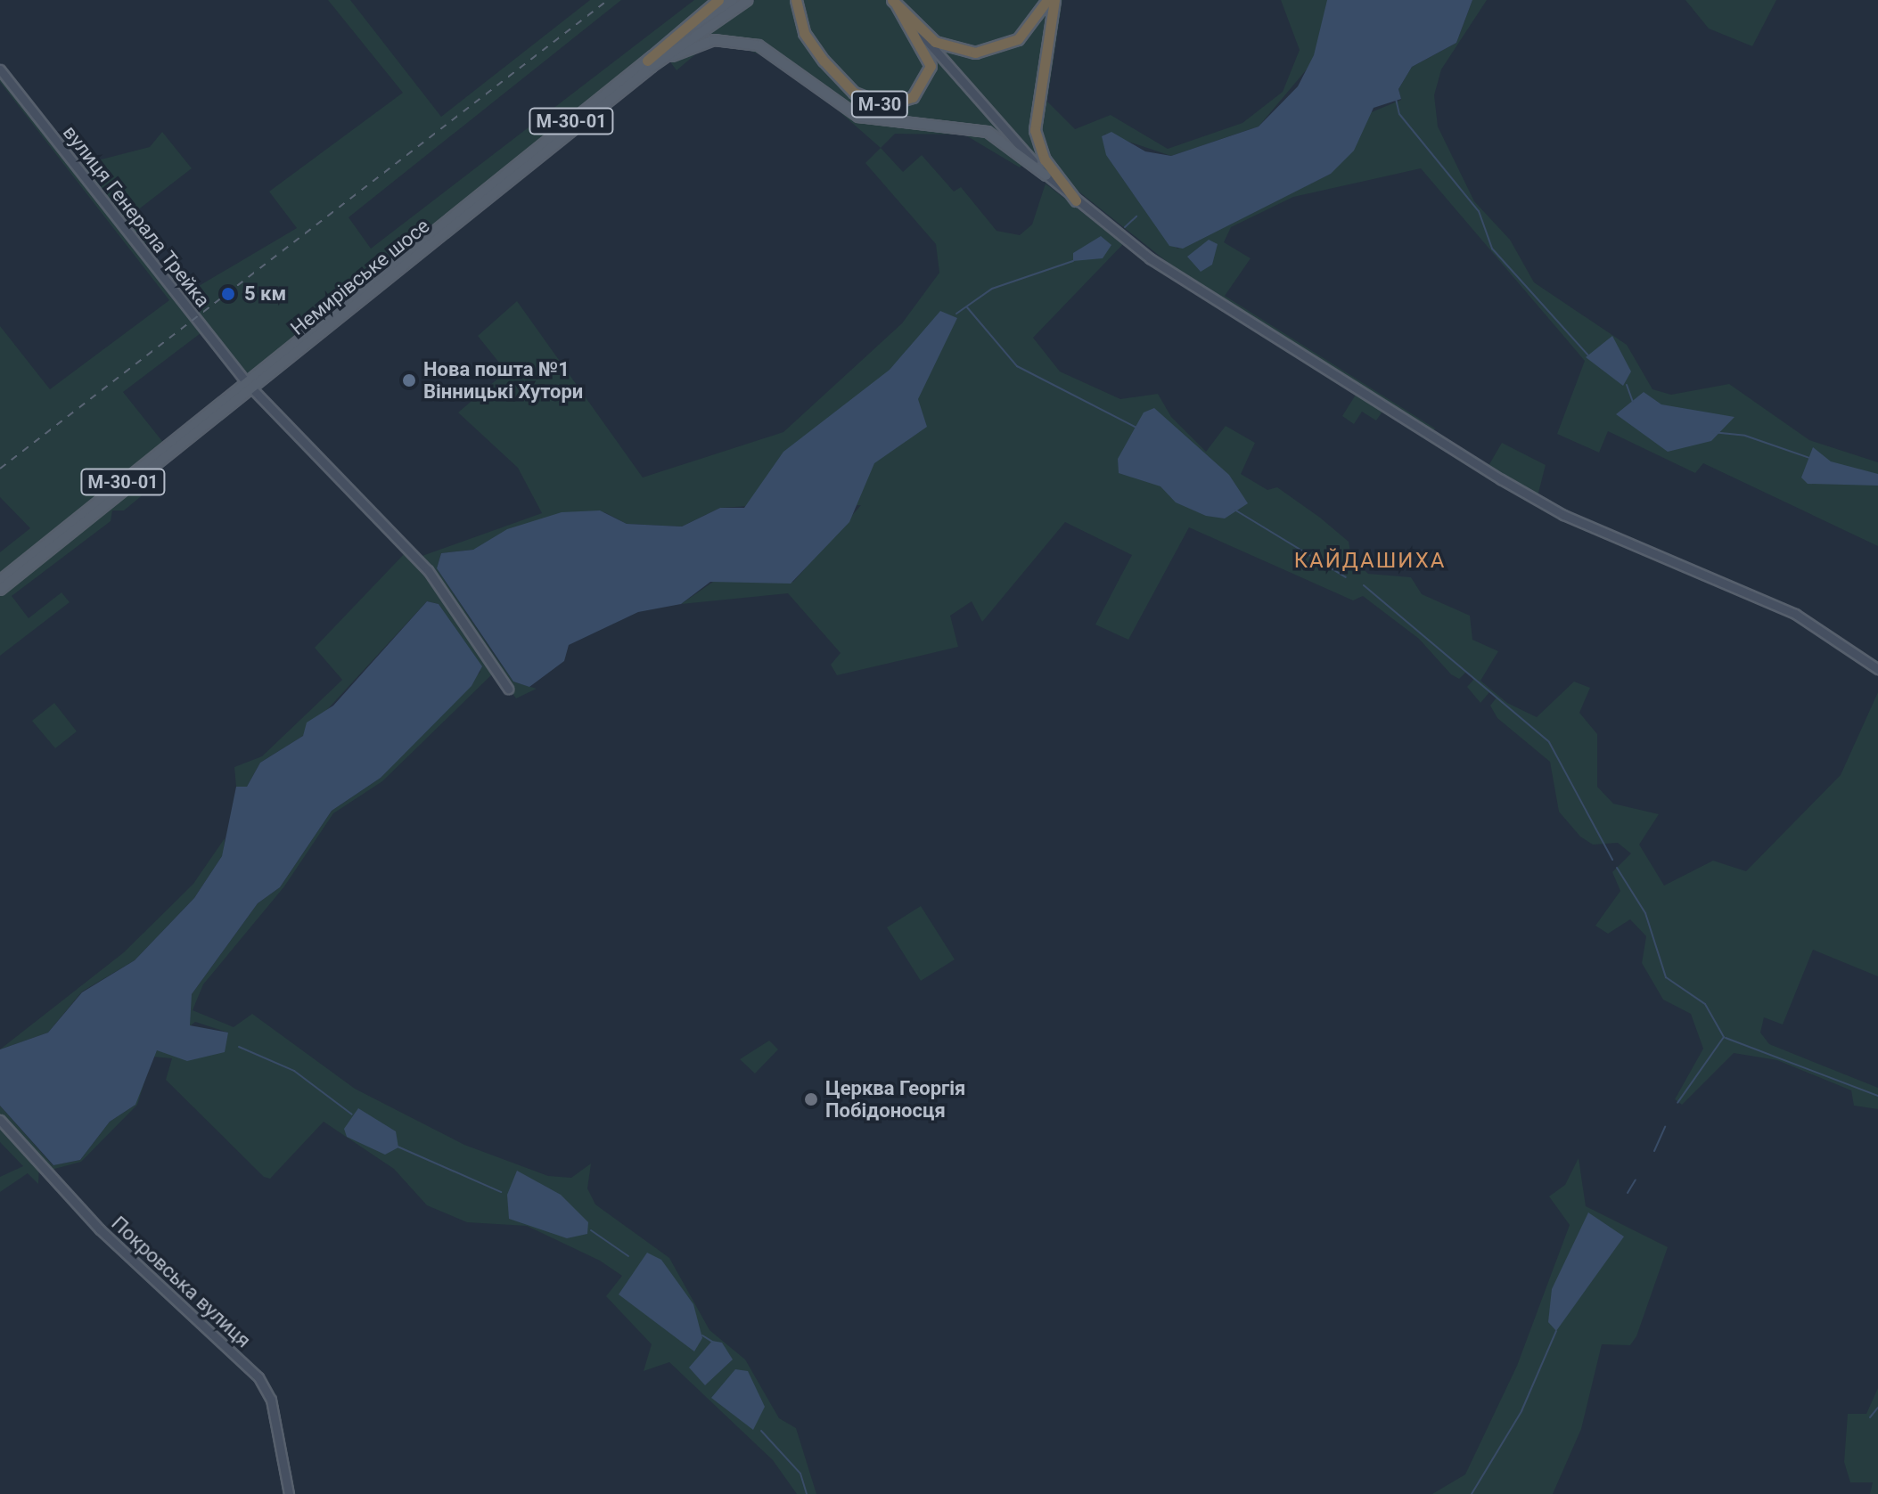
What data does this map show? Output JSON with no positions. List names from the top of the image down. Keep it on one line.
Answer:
{"streets":{"highway":["М-30"],"main road":["М-30-01","Немирівське шосе"],"street":["вулиця Генерала Трейка","Покровська вулиця"]},"crossings":[["вулиця Генерала Трейка","Немирівське шосе"]],"districts":["КАЙДАШИХА"],"places":["5 км","Нова пошта №1 Вінницькі Хутори","Церква Георгія Побідоносця"]}
